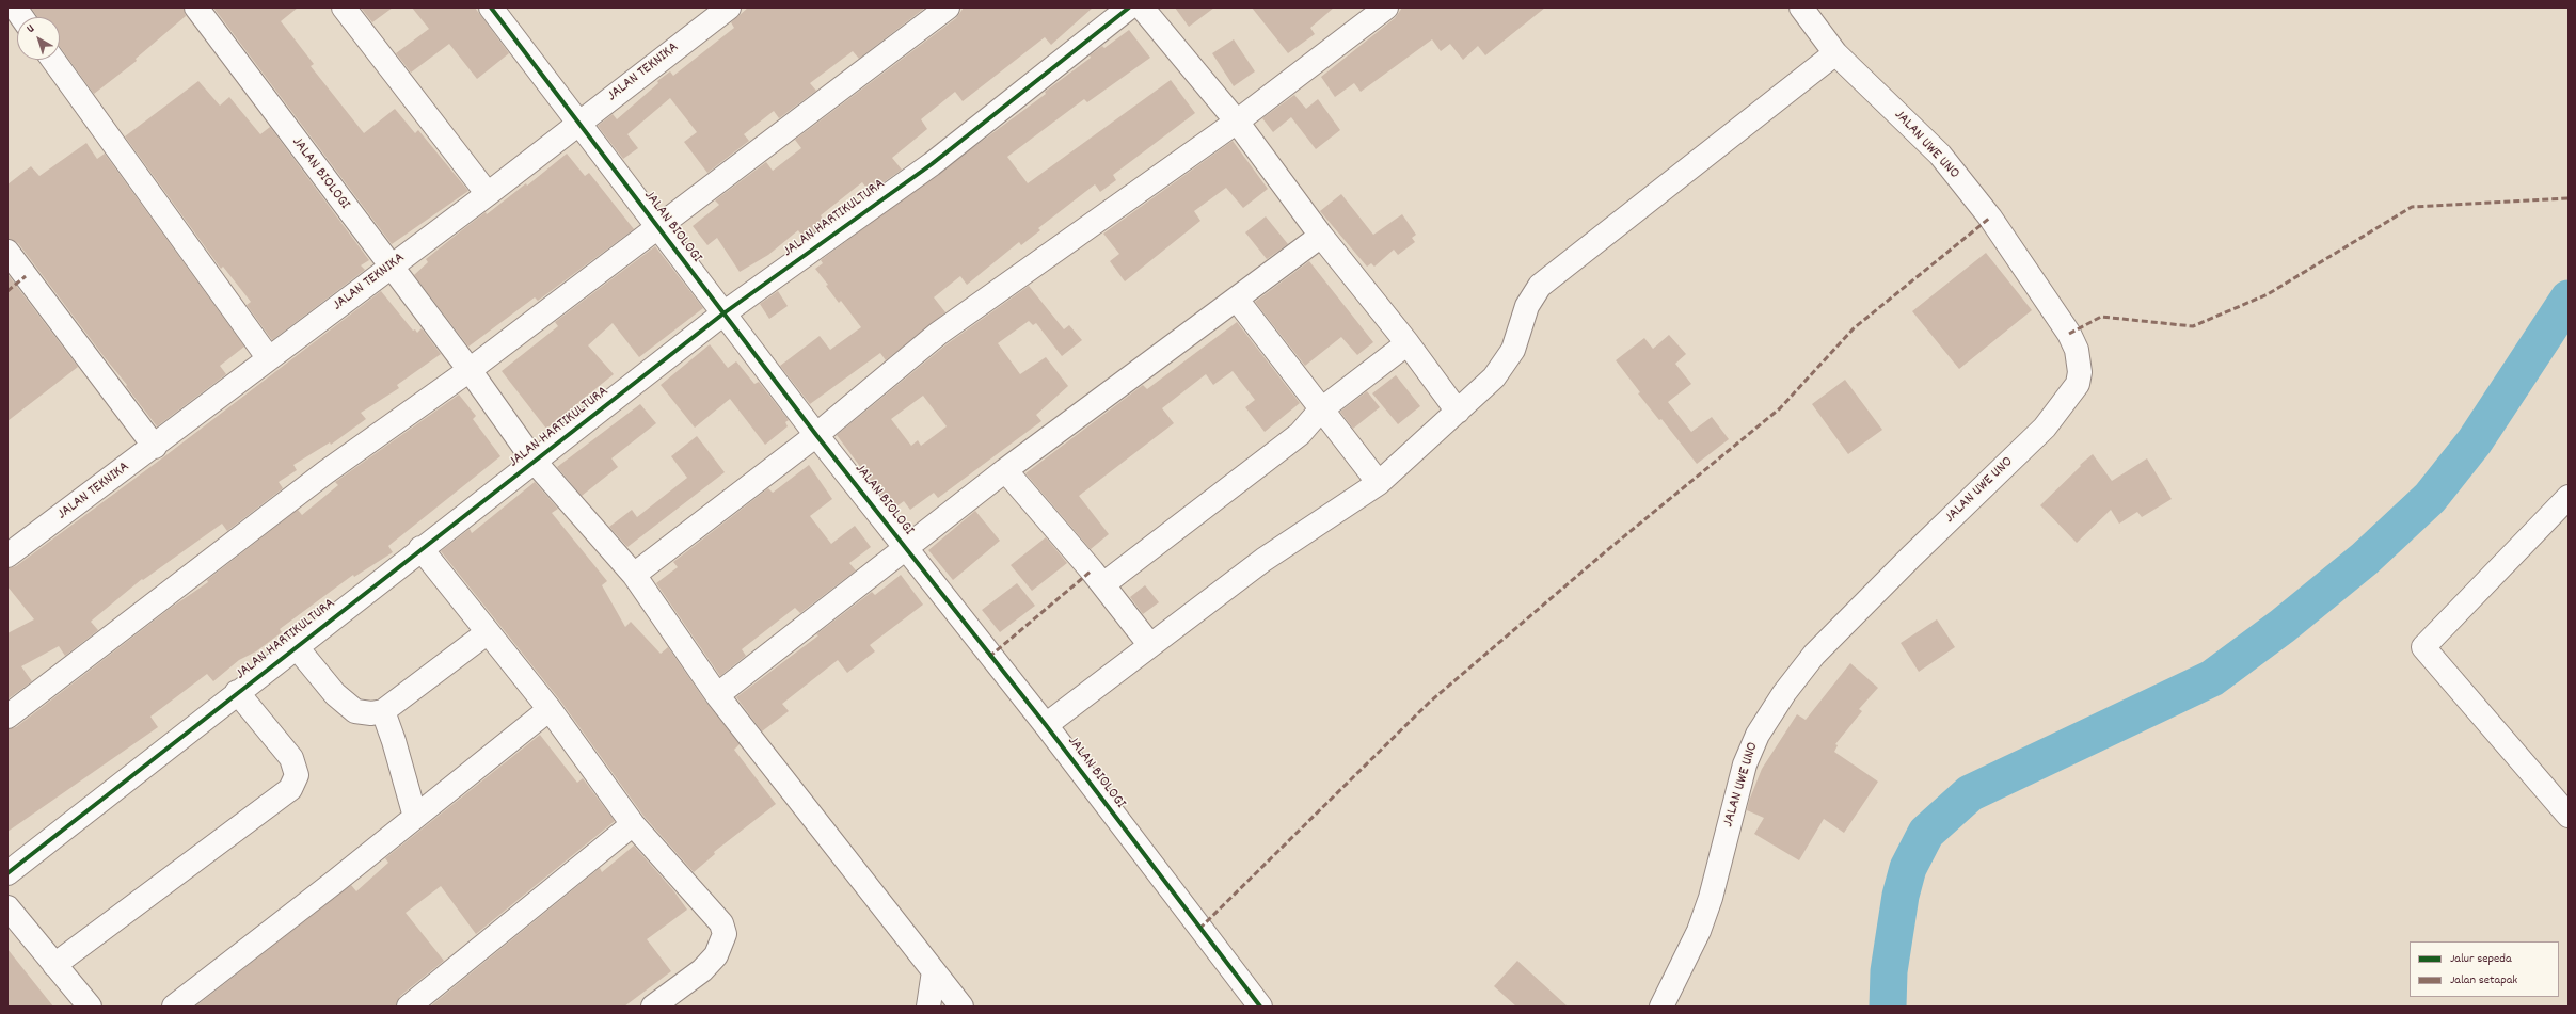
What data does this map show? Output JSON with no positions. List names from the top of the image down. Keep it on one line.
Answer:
{"streets":{"street":["JALAN TEKNIKA","JALAN UWE UNO","JALAN BIOLOGI","JALAN HARTIKULTURA"]},"crossings":[["JALAN TEKNIKA","JALAN BIOLOGI"],["JALAN BIOLOGI","JALAN HARTIKULTURA"]],"legend":["Jalur sepeda","Jalan setapak"],"north":"top left"}
